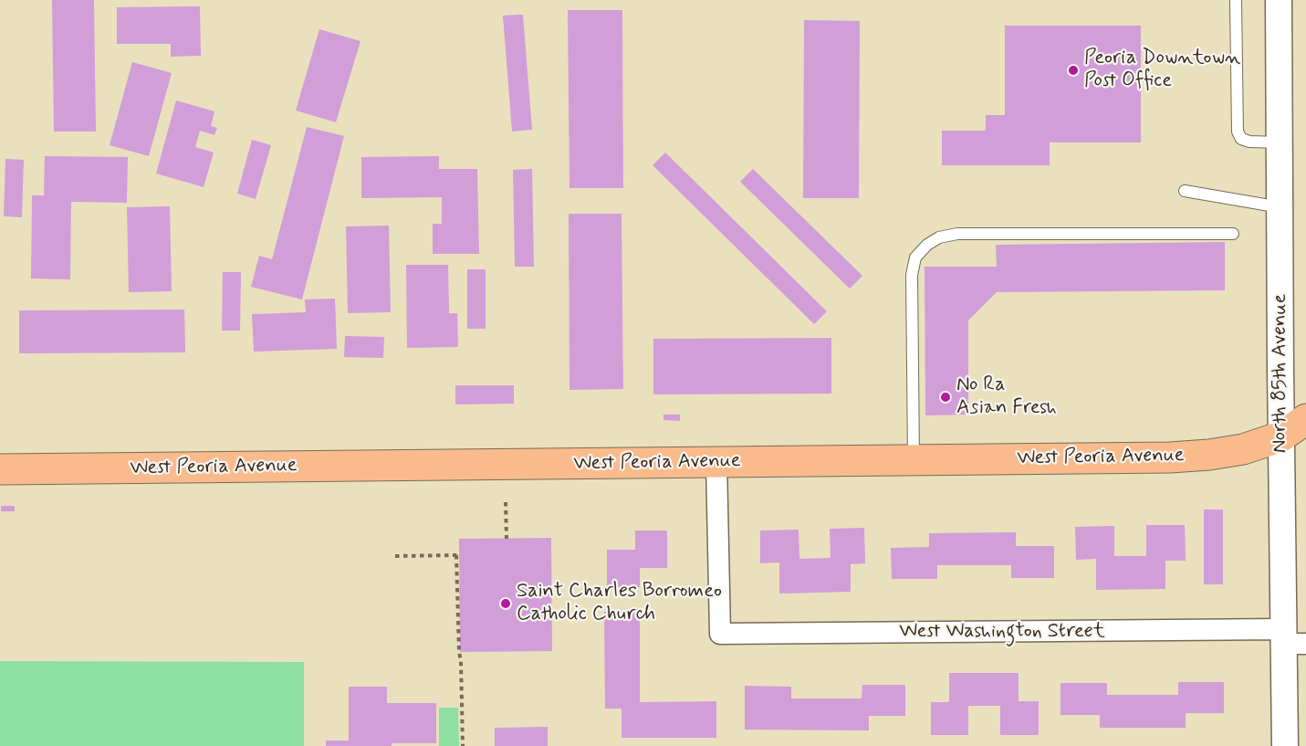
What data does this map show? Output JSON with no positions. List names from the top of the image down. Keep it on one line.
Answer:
{"streets":{"main road":["West Peoria Avenue"],"street":["North 85th Avenue","West Washington Street"]},"crossings":[["North 85th Avenue","West Peoria Avenue"],["North 85th Avenue","West Washington Street"],["West Peoria Avenue","West Washington Street"]],"places":["Peoria Downtown Post Office","No Ra Asian Fresh","Saint Charles Borromeo Catholic Church"]}
